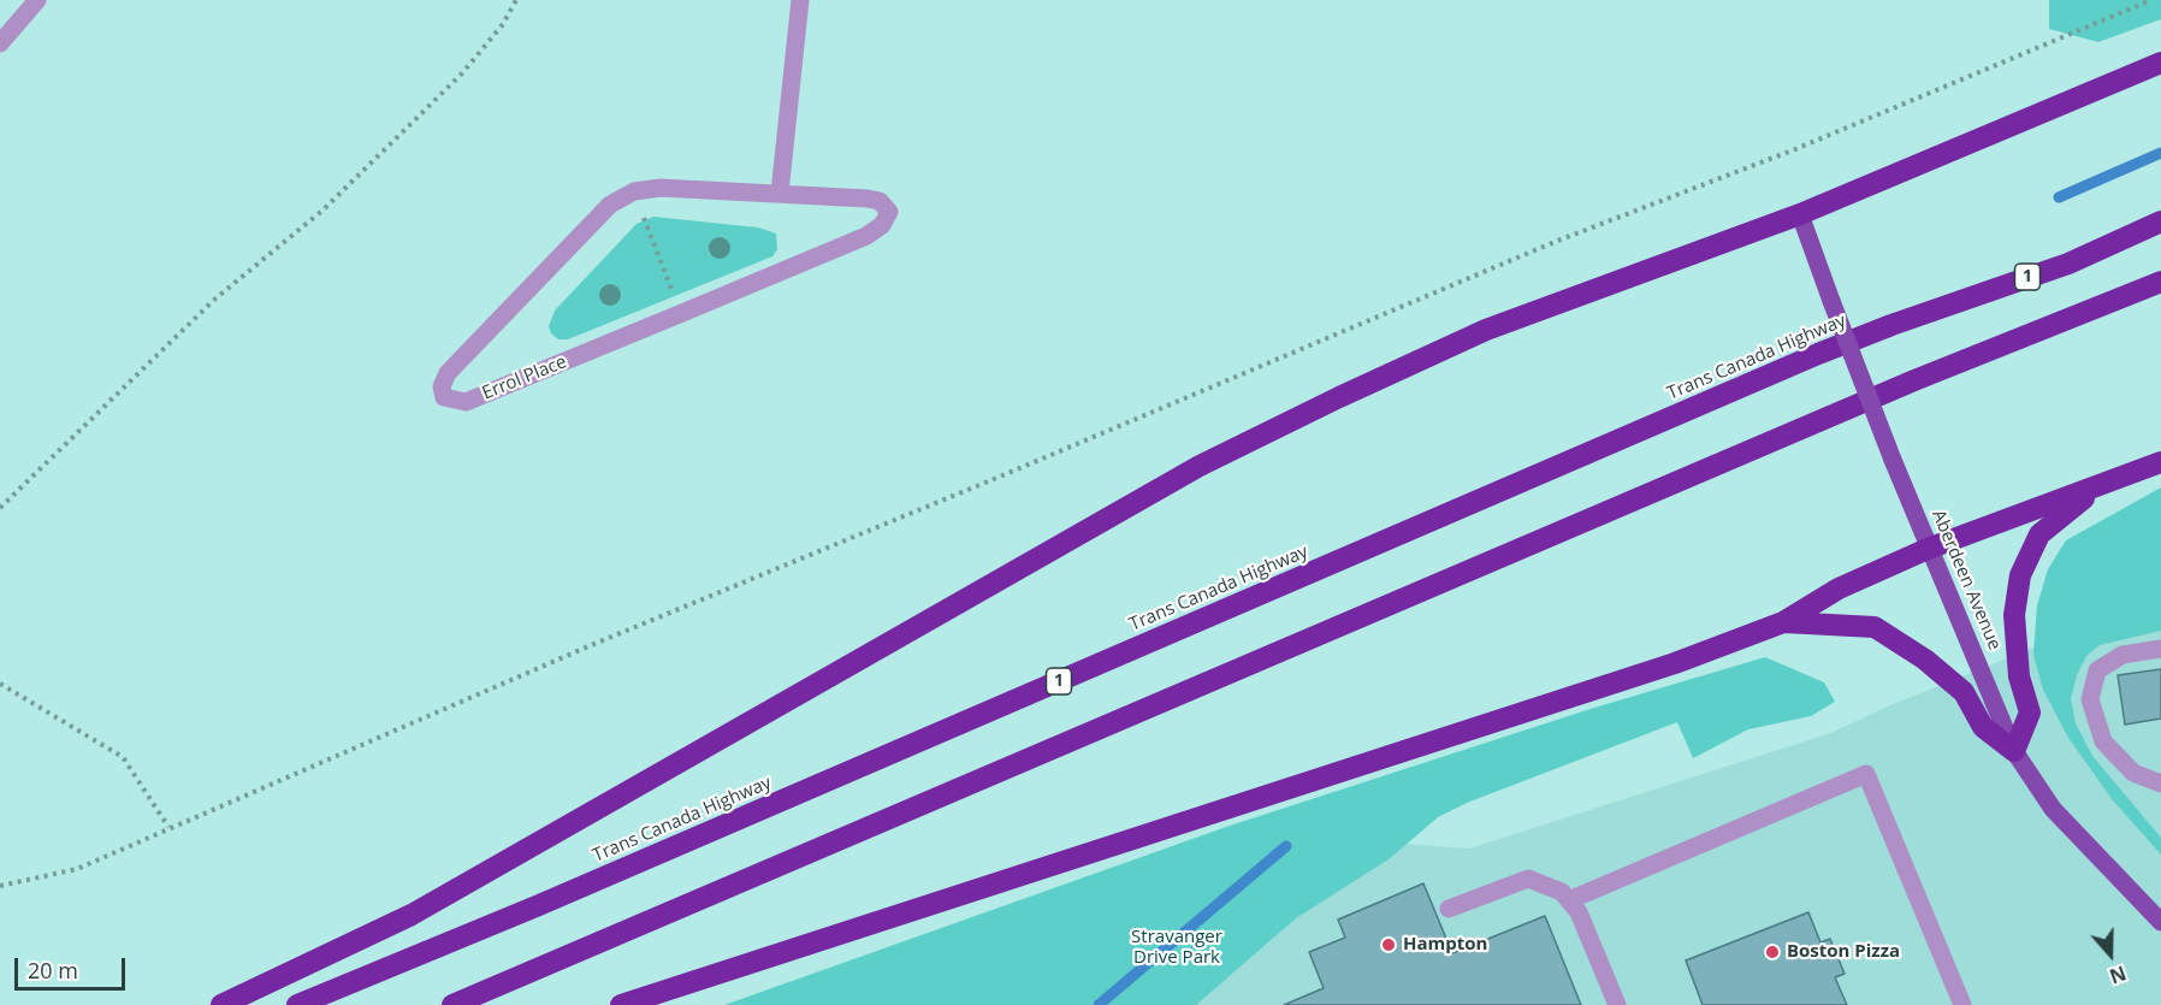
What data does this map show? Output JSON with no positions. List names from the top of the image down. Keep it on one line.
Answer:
{"streets":{"highway":["1","Trans Canada Highway"],"main road":["Aberdeen Avenue"],"street":["Errol Place"]},"parks":["Stravanger Drive Park"],"places":["Hampton","Boston Pizza"],"scale_bar":"20 m","north":"bottom"}
